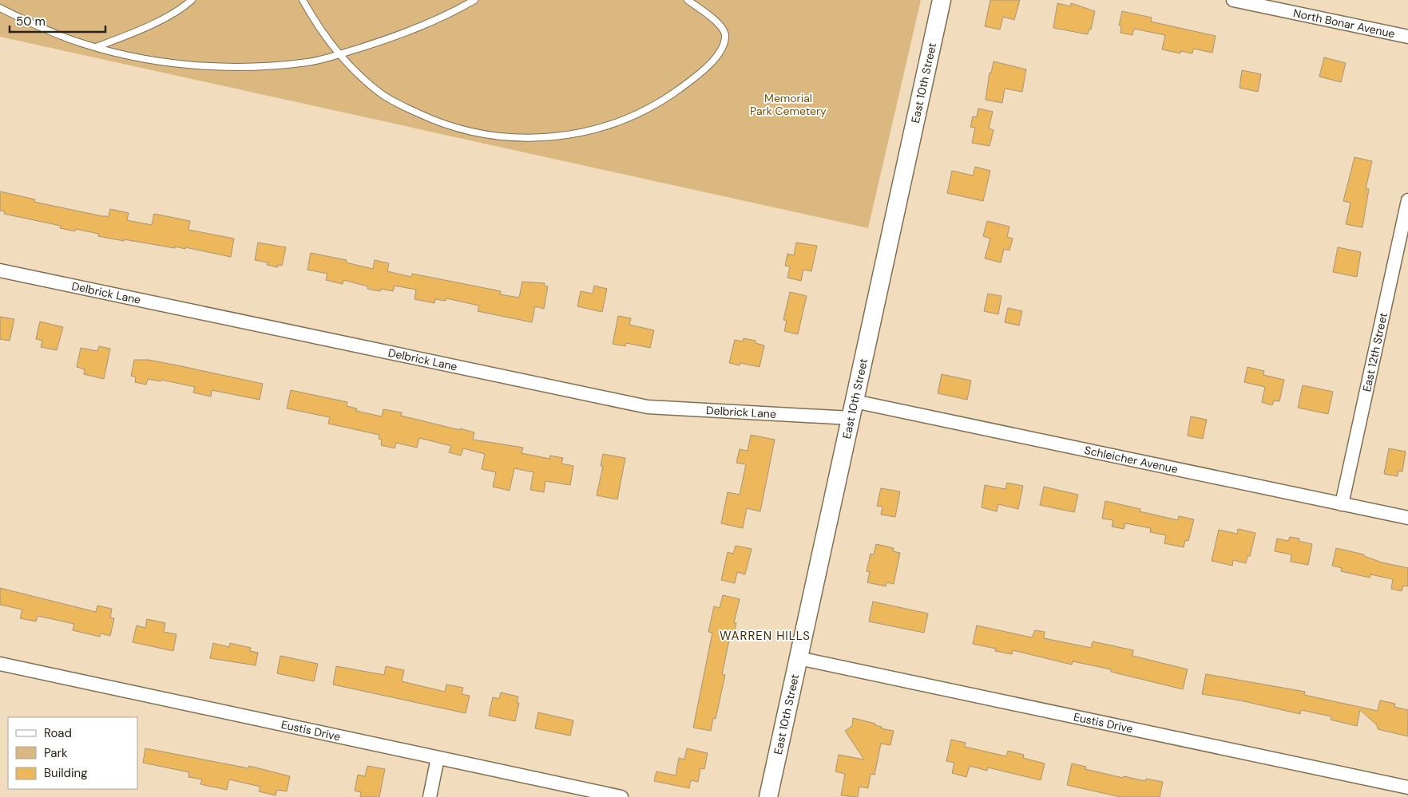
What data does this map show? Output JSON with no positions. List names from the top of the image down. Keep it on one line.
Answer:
{"streets":{"main road":["East 10th Street"],"street":["North Bonar Avenue","Delbrick Lane","East 12th Street","Schleicher Avenue","Eustis Drive"]},"crossings":[["East 10th Street","Delbrick Lane"],["East 10th Street","Schleicher Avenue"],["East 10th Street","Eustis Drive"],["Delbrick Lane","Schleicher Avenue"],["East 12th Street","Schleicher Avenue"]],"districts":["WARREN HILLS"],"parks":["Memorial Park Cemetery"],"legend":["Road","Park","Building"],"scale_bar":"50 m"}
